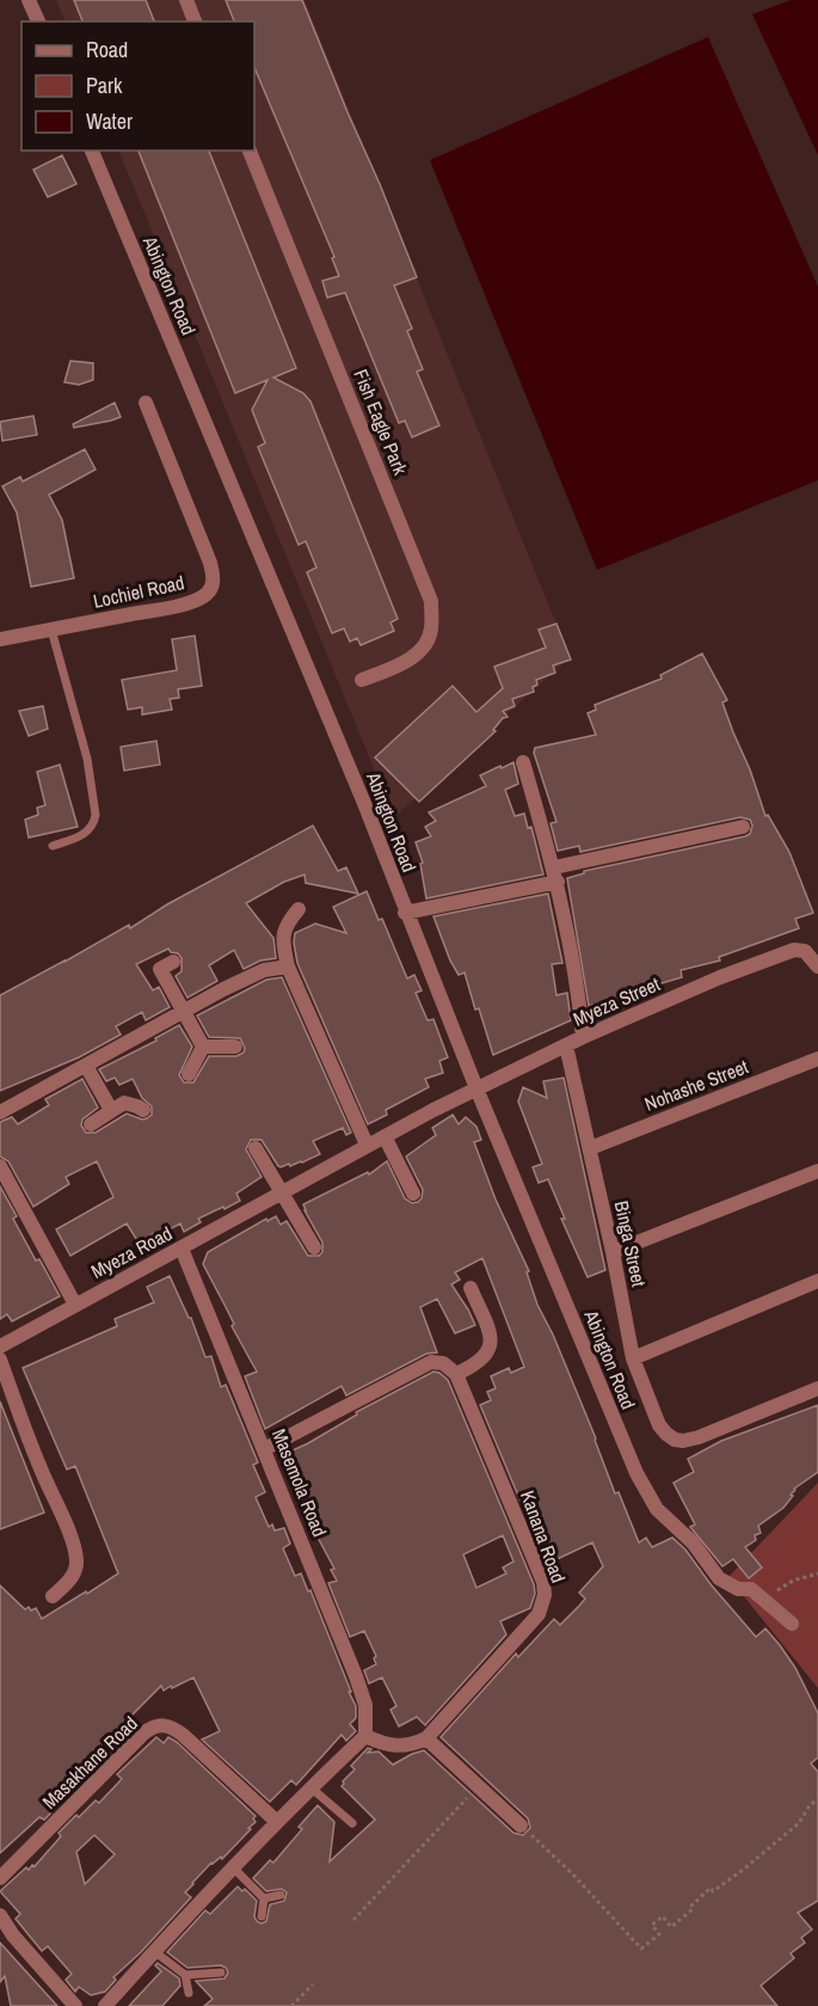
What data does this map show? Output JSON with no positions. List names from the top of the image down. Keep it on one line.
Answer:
{"streets":{"street":["Abington Road","Fish Eagle Park","Lochiel Road","Myeza Street","Nohashe Street","Binga Street","Myeza Road","Masemola Road","Kanana Road","Masakhane Road"]},"crossings":[["Abington Road","Myeza Street"],["Abington Road","Myeza Road"],["Myeza Street","Binga Street"],["Myeza Street","Myeza Road"],["Nohashe Street","Binga Street"],["Myeza Road","Masemola Road"],["Masemola Road","Kanana Road"]],"legend":["Road","Park","Water"]}
